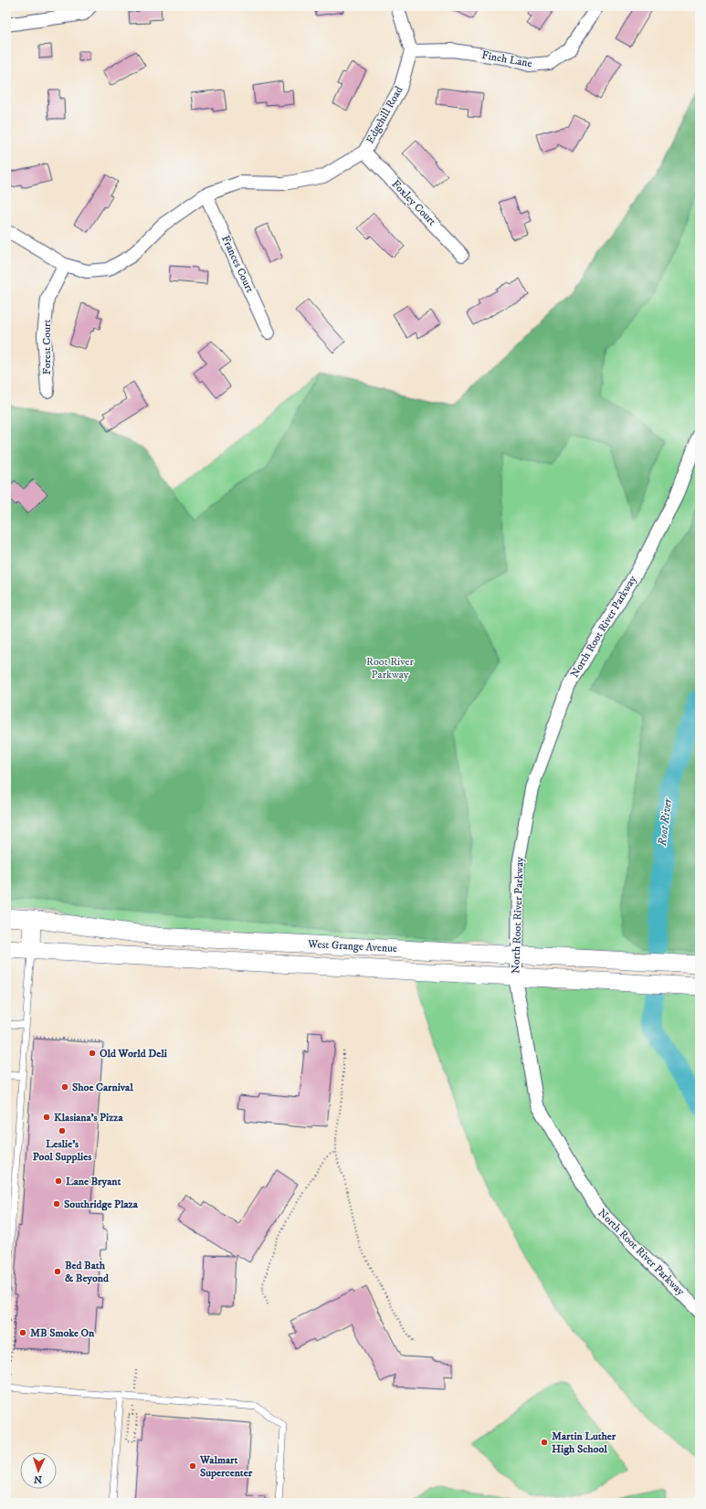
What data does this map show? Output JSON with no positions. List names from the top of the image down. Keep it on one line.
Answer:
{"streets":{"street":["Finch Lane","Edgehill Road","Foxley Court","Frances Court","Forest Court","North Root River Parkway","West Grange Avenue"]},"crossings":[["Finch Lane","Edgehill Road"],["Edgehill Road","Foxley Court"],["Edgehill Road","Frances Court"],["Edgehill Road","Forest Court"],["North Root River Parkway","West Grange Avenue"]],"water":["Root River"],"parks":["Root River Parkway"],"places":["Old World Deli","Shoe Carnival","Klasiana's Pizza","Leslie's Pool Supplies","Lane Bryant","Southridge Plaza","Bed Bath & Beyond","MB Smoke On","Martin Luther High School","Walmart Supercenter"],"north":"bottom"}
